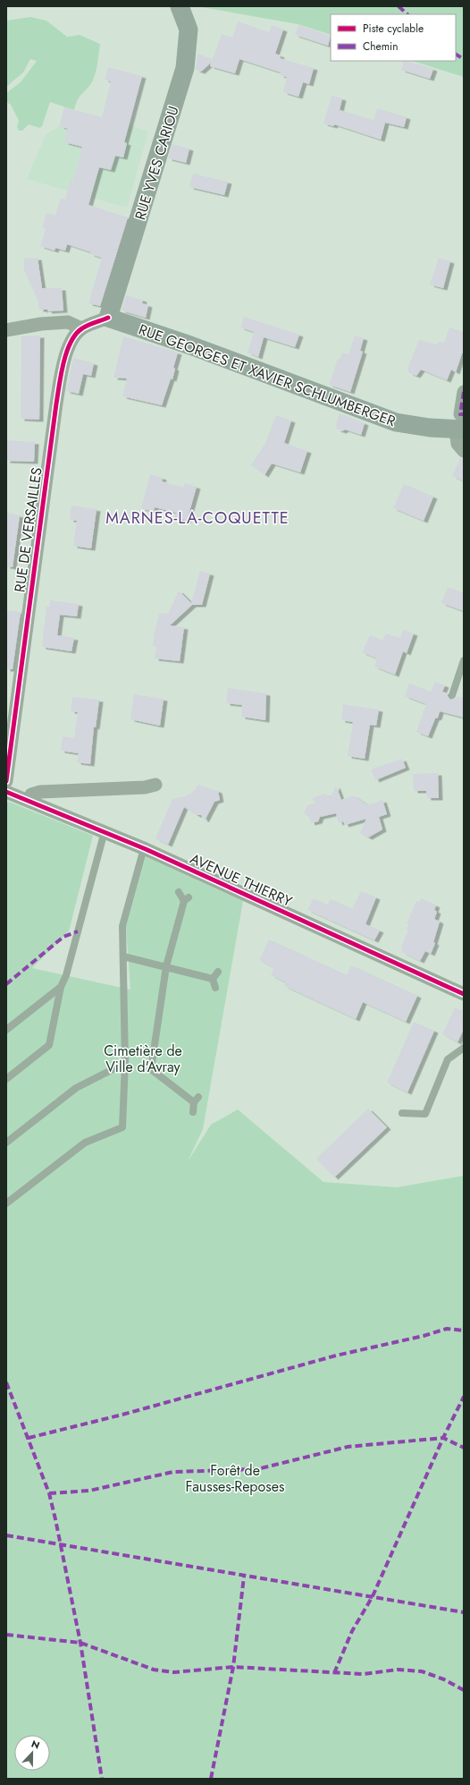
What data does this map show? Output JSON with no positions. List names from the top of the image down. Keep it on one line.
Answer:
{"streets":{"main road":["RUE YVES CARIOU","RUE GEORGES ET XAVIER SCHLUMBERGER"],"street":["RUE DE VERSAILLES","AVENUE THIERRY"]},"crossings":[["RUE YVES CARIOU","RUE GEORGES ET XAVIER SCHLUMBERGER"]],"districts":["MARNES-LA-COQUETTE"],"parks":["Cimetière de Ville d'Avray","Forêt de Fausses-Reposes"],"legend":["Piste cyclable","Chemin"],"north":"top"}
